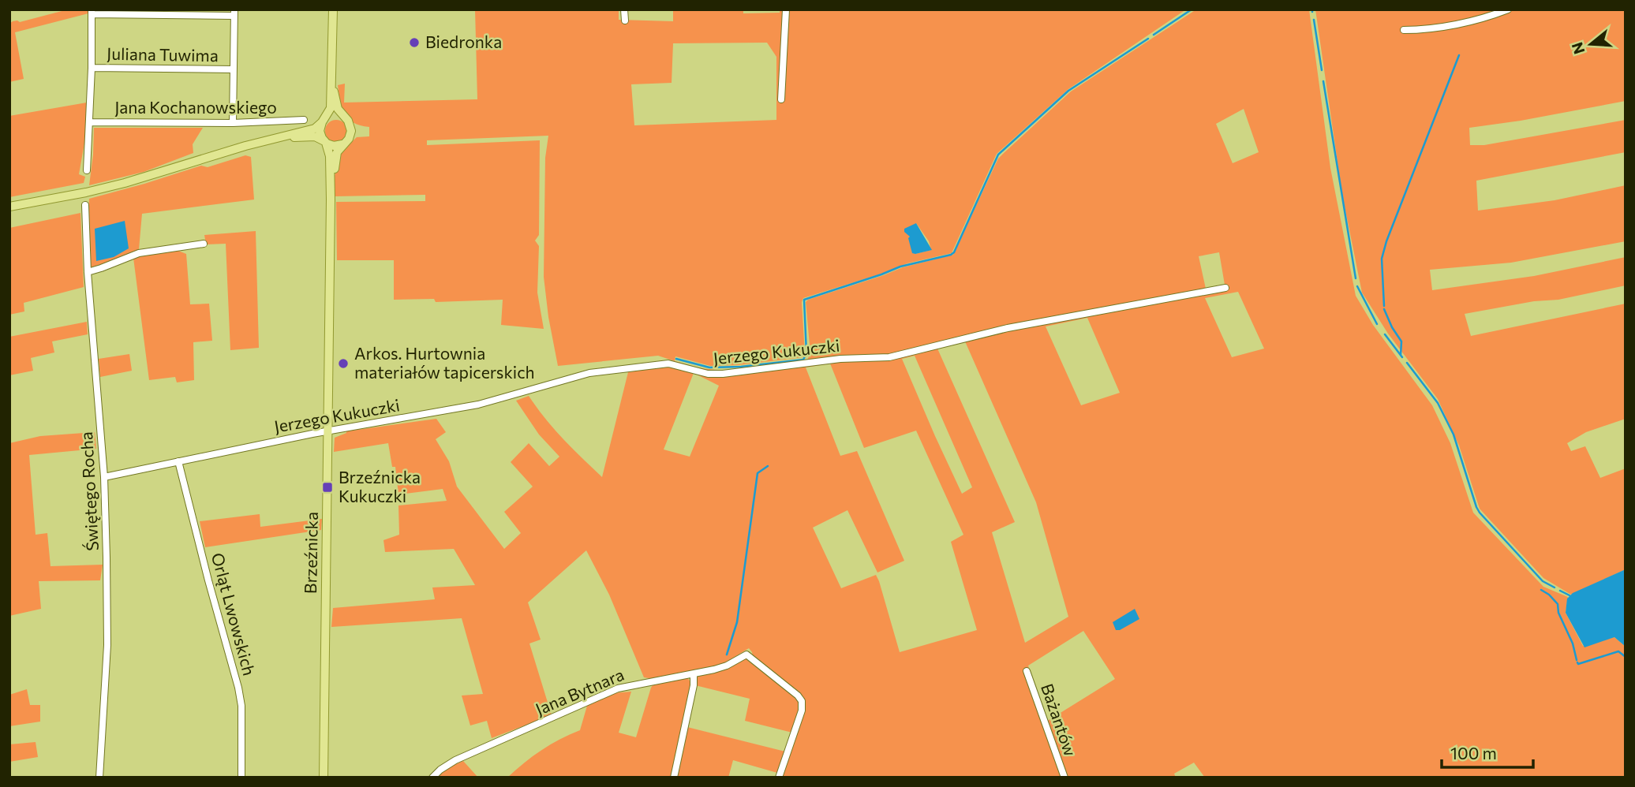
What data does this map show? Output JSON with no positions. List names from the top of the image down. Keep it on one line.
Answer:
{"streets":{"main road":["Brzeźnicka"],"street":["Juliana Tuwima","Jana Kochanowskiego","Jerzego Kukuczki","Świętego Rocha","Orląt Lwowskich","Jana Bytnara","Bażantów"]},"crossings":[["Jerzego Kukuczki","Świętego Rocha"],["Jerzego Kukuczki","Brzeźnicka"],["Jerzego Kukuczki","Orląt Lwowskich"]],"places":{"other":["Biedronka","Arkos. Hurtownia materiałów tapicerskich"],"transit":["Brzeźnicka Kukuczki"]},"scale_bar":"100 m","north":"left"}
